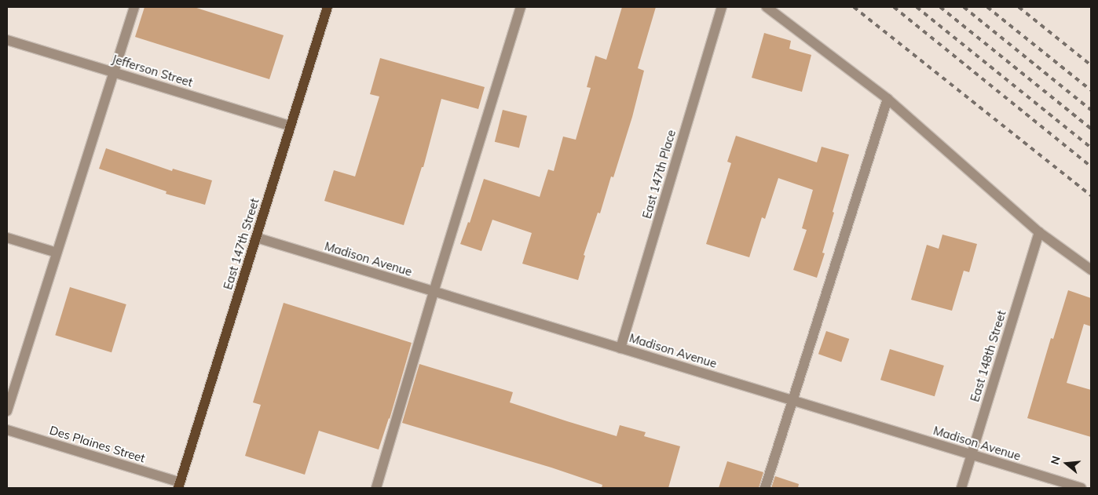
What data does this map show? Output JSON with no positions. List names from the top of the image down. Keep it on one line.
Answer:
{"streets":{"main road":["East 147th Street"],"street":["Jefferson Street","East 147th Place","Madison Avenue","East 148th Street","Des Plaines Street"]},"crossings":[["Jefferson Street","East 147th Street"],["East 147th Place","Madison Avenue"],["East 147th Street","Madison Avenue"],["East 147th Street","Des Plaines Street"],["Madison Avenue","East 148th Street"]],"north":"left"}
